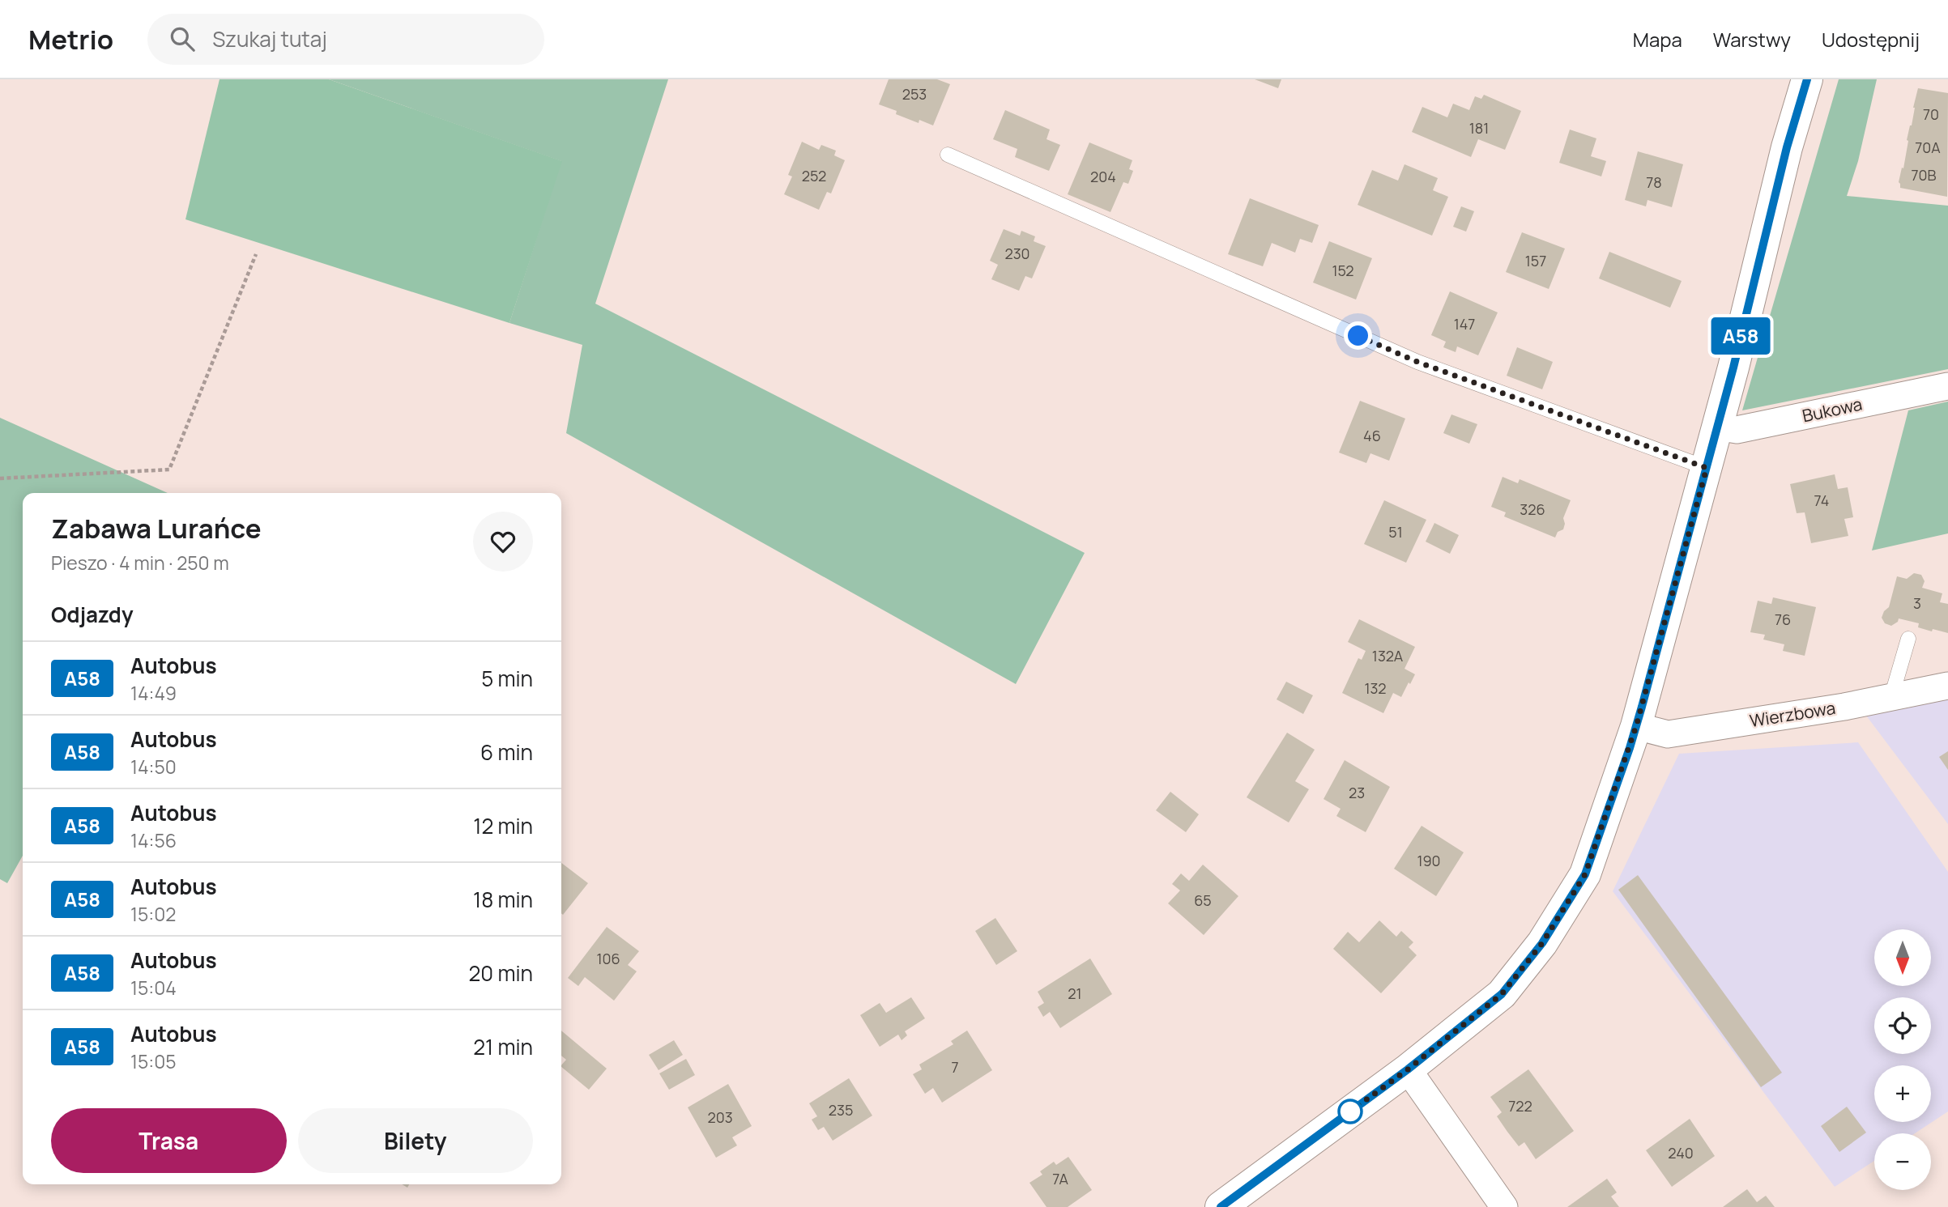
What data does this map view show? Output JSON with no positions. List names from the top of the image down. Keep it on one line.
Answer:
{"streets":{"street":["Bukowa","Wierzbowa"]},"lines":["bus line A58"],"house_numbers":["253","70","181","70A","70B","252","204","78","230","157","152","147","46","74","326","51","3","76","132A","132","23","190","65","106","21","7","722","235","203","240","7A"],"north":"bottom","page":{"header":"Metrio","search":"Szukaj tutaj","nav":["Mapa","Warstwy","Udostępnij"],"on_map":"A58","heading":[["Zabawa Lurańce","Pieszo · 4 min · 250 m"],"Odjazdy"],"list":[{"mark":"A58","name":"Autobus","note":"14:49","value":"5 min"},{"mark":"A58","name":"Autobus","note":"14:50","value":"6 min"},{"mark":"A58","name":"Autobus","note":"14:56","value":"12 min"},{"mark":"A58","name":"Autobus","note":"15:02","value":"18 min"},{"mark":"A58","name":"Autobus","note":"15:04","value":"20 min"},{"mark":"A58","name":"Autobus","note":"15:05","value":"21 min"}],"map_buttons":["+","−"],"buttons":["Trasa","Bilety"]}}
